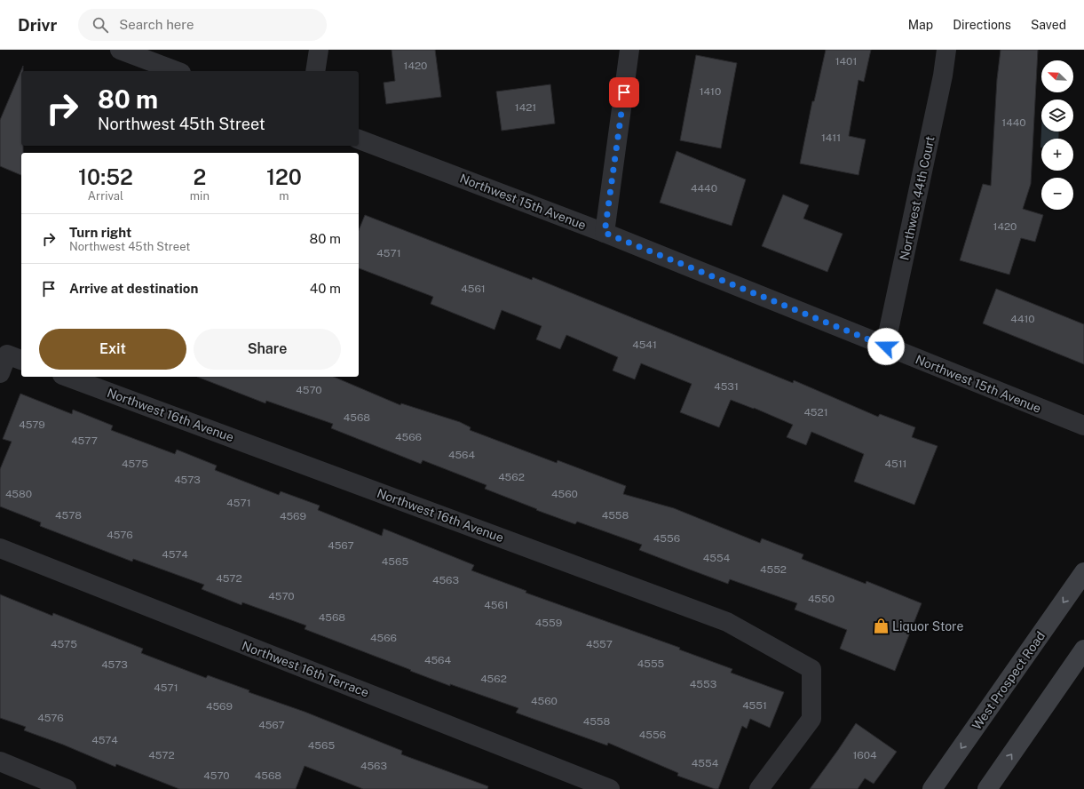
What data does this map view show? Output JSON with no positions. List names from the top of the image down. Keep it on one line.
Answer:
{"streets":{"main road":["West Prospect Road"],"street":["Northwest 44th Court","Northwest 15th Avenue","Northwest 16th Avenue","Northwest 16th Terrace"]},"crossings":[["Northwest 44th Court","Northwest 15th Avenue"]],"places":{"shop":["Liquor Store"]},"house_numbers":["1401","1420","1410","1421","1440","1411","4440","1420","4571","4561","4410","4541","4531","4570","4521","4568","4579","4566","4577","4564","4575","4511","4562","4573","4580","4560","4571","4578","4558","4569","4576","4556","4567","4574","4554","4565","4552","4572","4563","4570","4550","4561","4568","4559","4566","4575","4557","4564","4555","4573","4562","4553","4571","4560","4551","4569","4576","4558","4567","4556","4574","4565","4572","1604","4554","4563","4570","4568"],"north":"top left","page":{"header":"Drivr","search":"Search here","nav":["Map","Directions","Saved"],"map_buttons":["+","−"],"turn":["80 m","Northwest 45th Street"],"eta":["10:52","Arrival","2","min","120","m"],"list":[{"name":"Turn right","note":"Northwest 45th Street","value":"80 m"},{"name":"Arrive at destination","value":"40 m"}],"buttons":["Exit","Share"]}}
